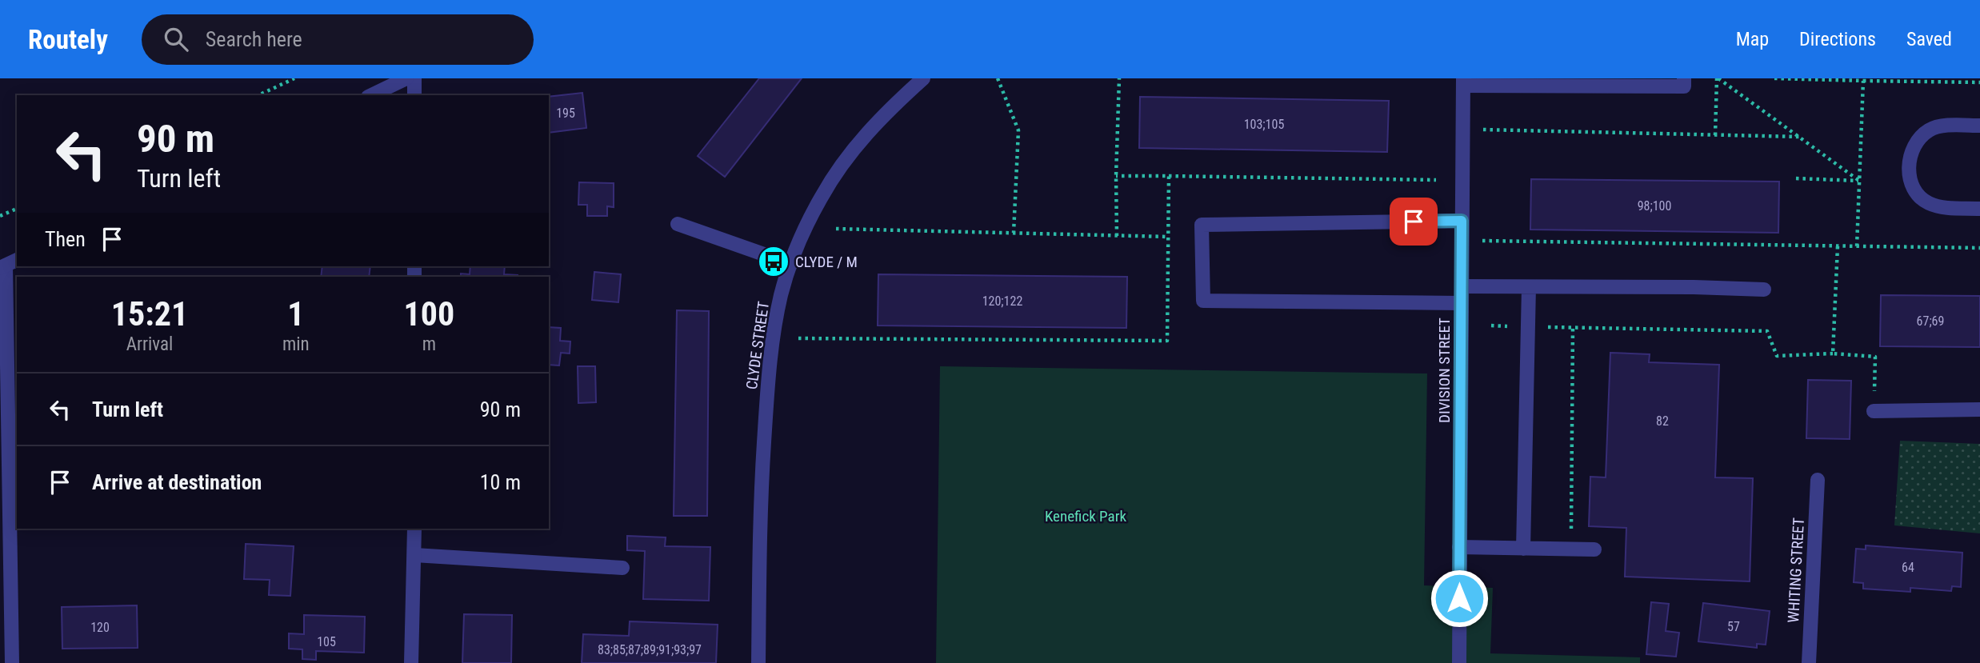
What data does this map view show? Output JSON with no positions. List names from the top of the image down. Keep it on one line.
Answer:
{"streets":{"street":["CLYDE STREET","DIVISION STREET","WHITING STREET"]},"parks":["Kenefick Park"],"places":{"bus stop":["CLYDE / M"]},"house_numbers":["195","103;105","98;100","120;122","67;69","82","64","57","120","105","83;85;87;89;91;93;97"],"page":{"header":"Routely","search":"Search here","nav":["Map","Directions","Saved"],"turn":["90 m","Turn left"],"then":"Then","eta":["15:21","Arrival","1","min","100","m"],"list":[{"name":"Turn left","value":"90 m"},{"name":"Arrive at destination","value":"10 m"}]}}
